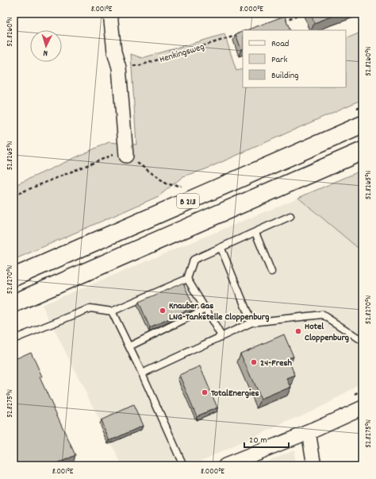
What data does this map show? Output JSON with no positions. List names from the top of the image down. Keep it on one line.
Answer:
{"streets":{"highway":["B 213"],"path":["Henkingsweg"]},"places":["Knauber Gas LNG-Tankstelle Cloppenburg","Hotel Cloppenburg","24-Fresh","TotalEnergies"],"legend":["Road","Park","Building"],"scale_bar":"20 m","north":"bottom","coordinates":["8.001°E","8.000°E","52.8260°N","52.8265°N","52.8270°N","52.8275°N"]}
